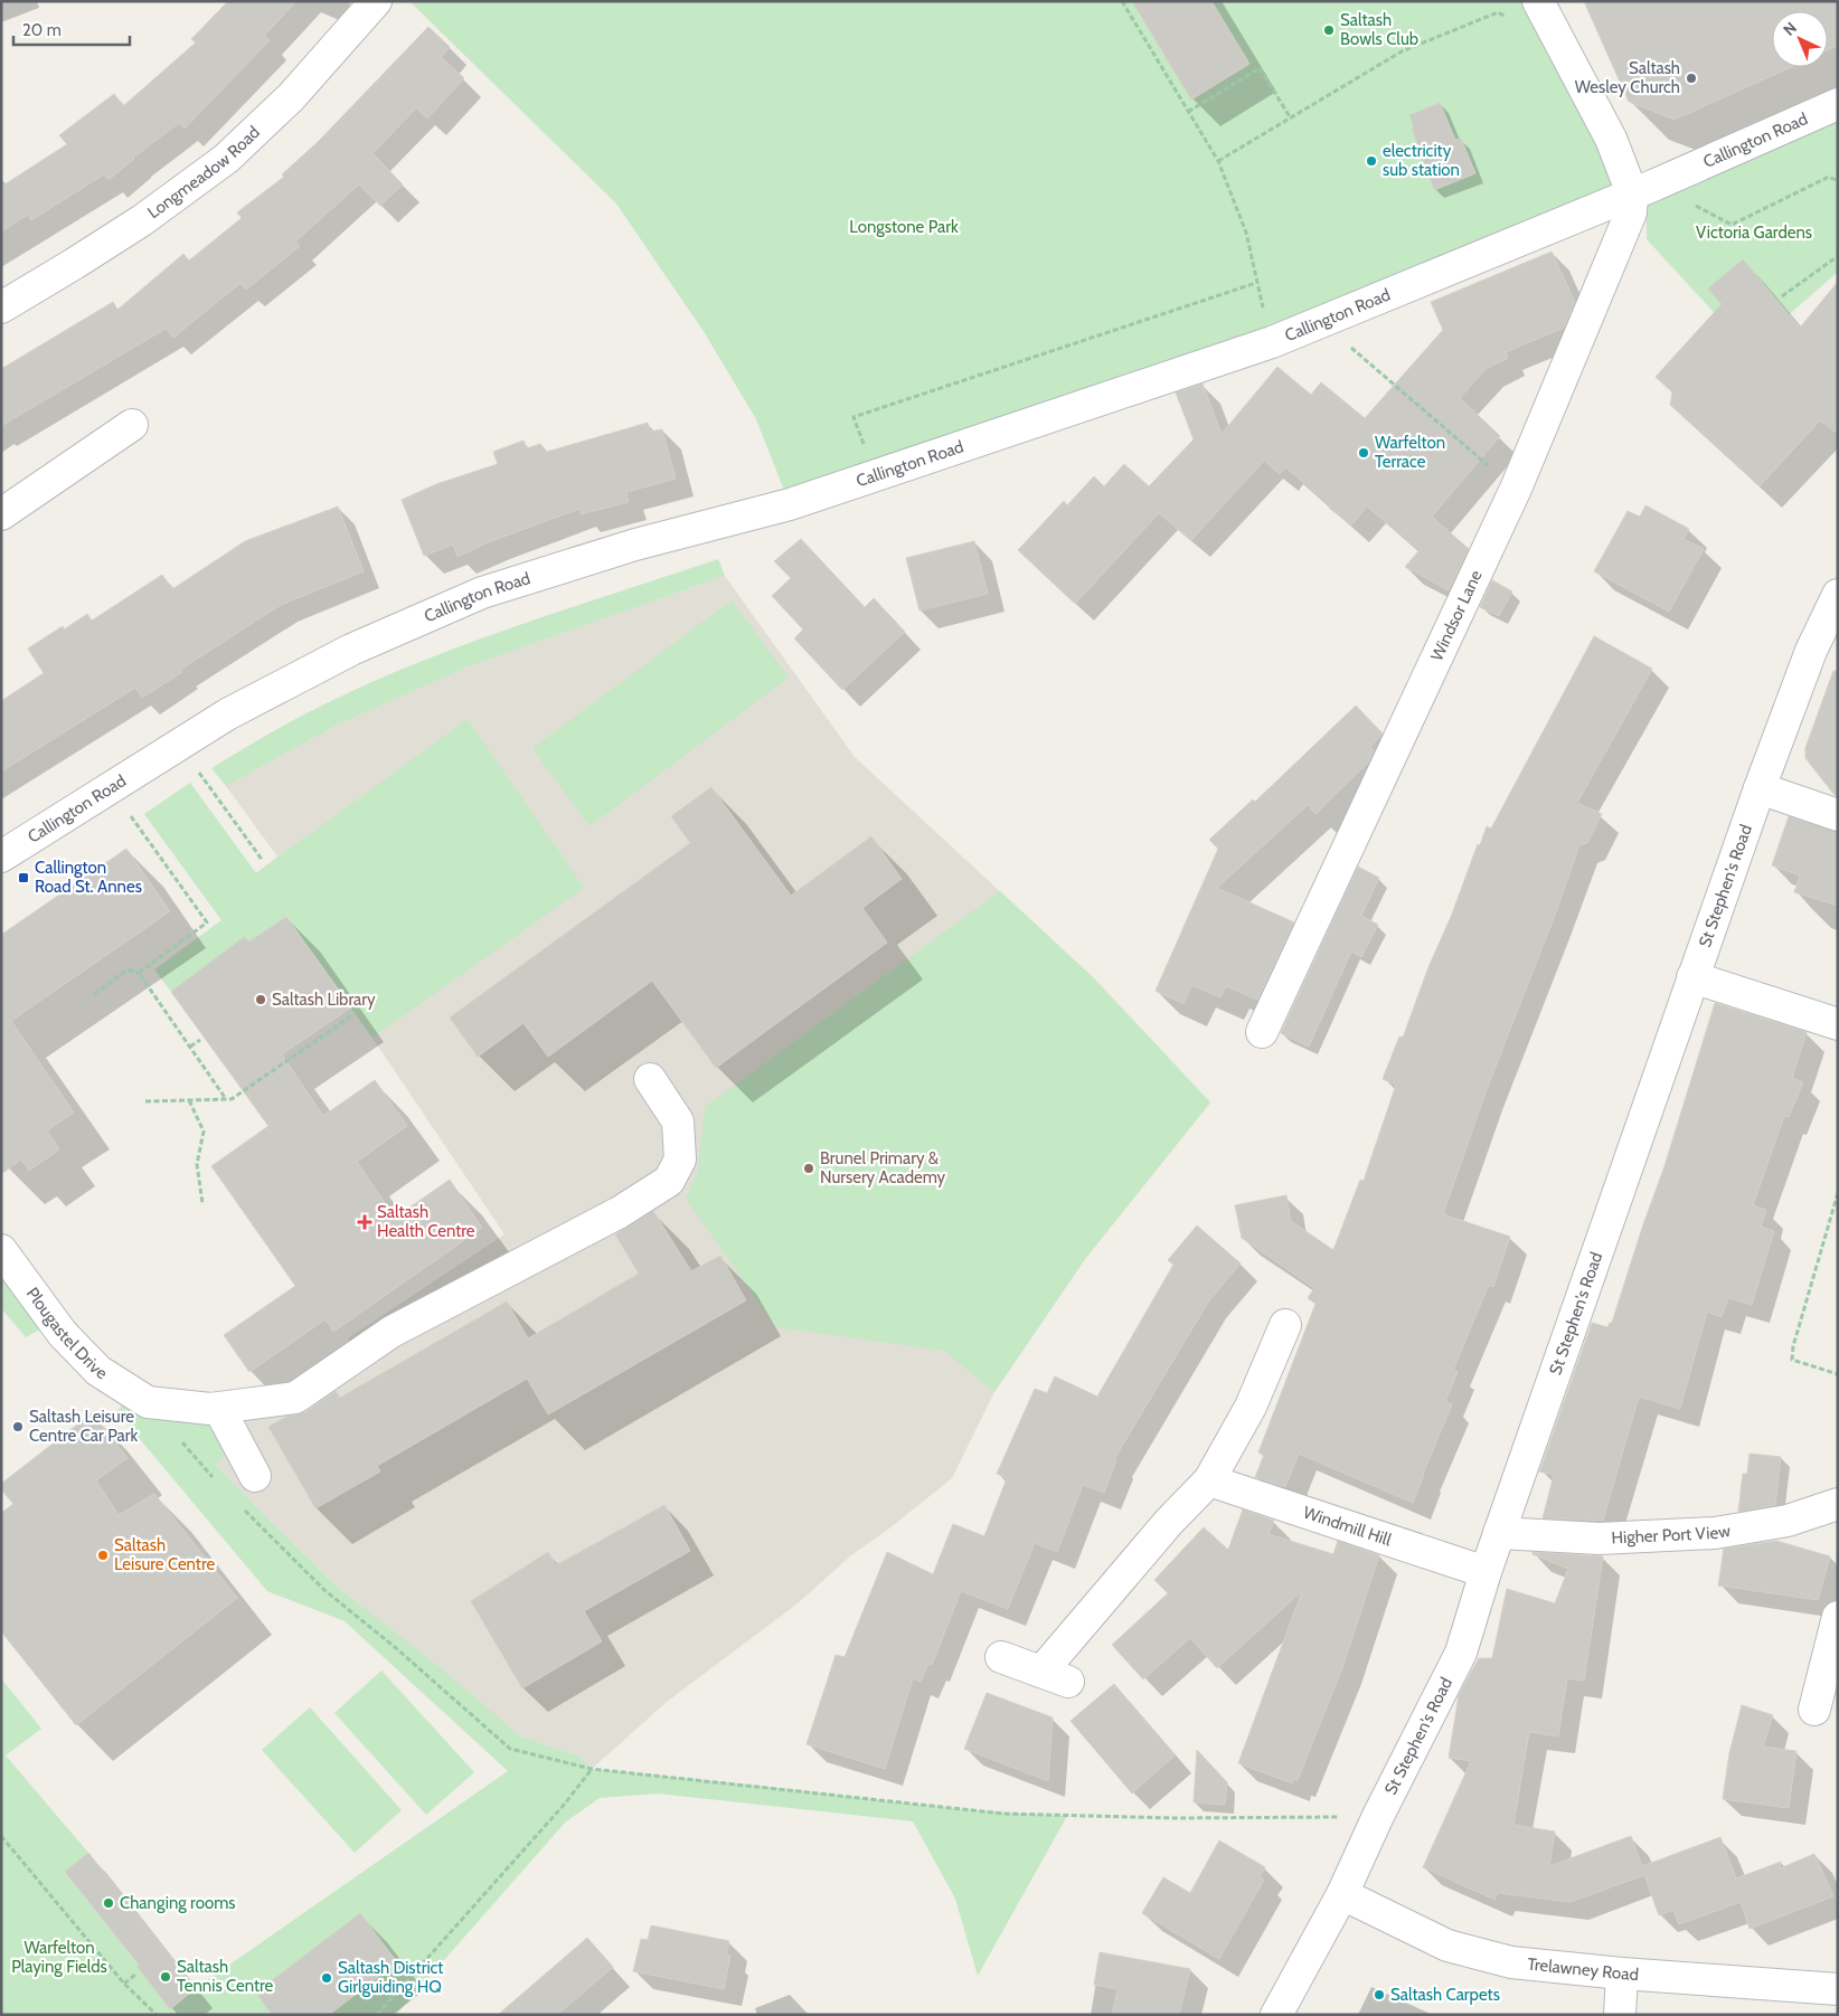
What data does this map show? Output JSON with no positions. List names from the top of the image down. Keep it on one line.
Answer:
{"streets":{"street":["Callington Road","Longmeadow Road","Windsor Lane","St Stephen's Road","Plougastel Drive","Windmill Hill","Higher Port View","Trelawney Road"]},"crossings":[["Callington Road","Windsor Lane"],["St Stephen's Road","Windmill Hill"],["St Stephen's Road","Higher Port View"],["St Stephen's Road","Trelawney Road"]],"parks":["Longstone Park","Victoria Gardens","Warfelton Playing Fields"],"places":{"other":["Saltash Bowls Club","Saltash Wesley Church","electricity sub station","Warfelton Terrace","Saltash Library","Brunel Primary & Nursery Academy","Saltash Leisure Centre Car Park","Saltash Leisure Centre","Changing rooms","Saltash Tennis Centre","Saltash District Girlguiding HQ","Saltash Carpets"],"transit":["Callington Road St. Annes"],"health":["Saltash Health Centre"]},"scale_bar":"20 m","north":"top left"}
